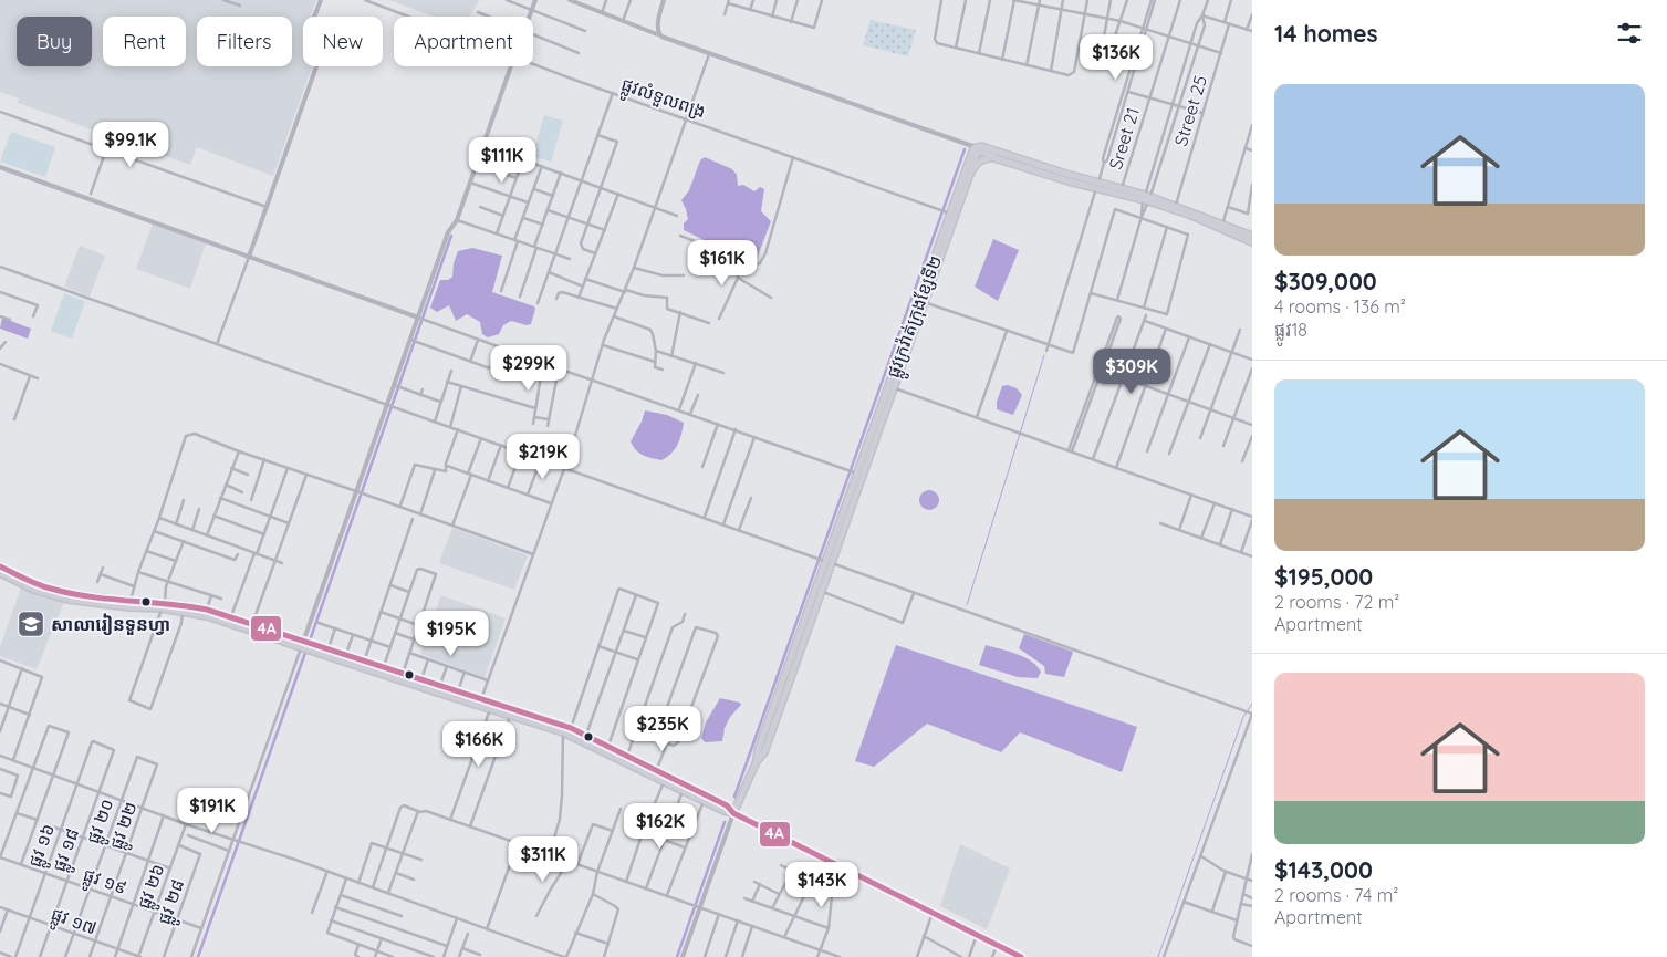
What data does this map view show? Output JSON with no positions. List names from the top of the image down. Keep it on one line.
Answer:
{"streets":{"main road":["ផ្លូវក្រវ៉ាត់ក្រុងខ្សែទី២"],"street":["ផ្លូវលំទួលពង្រ","Street 25","Sreet 21","ផ្លូវ ២០","ផ្លូវ ២២","ផ្លូវ ១៦","ផ្លូវ ១៨","ផ្លូវ ១៩","ផ្លូវ ២៦","ផ្លូវ ២៨","ផ្លូវ ១៧"]},"crossings":[["ផ្លូវលំទួលពង្រ","ផ្លូវក្រវ៉ាត់ក្រុងខ្សែទី២"],["Street 25","ផ្លូវក្រវ៉ាត់ក្រុងខ្សែទី២"],["Sreet 21","ផ្លូវក្រវ៉ាត់ក្រុងខ្សែទី២"],["ផ្លូវ ២០","ផ្លូវ ២២"],["ផ្លូវ ២០","ផ្លូវ ១៩"],["ផ្លូវ ២០","ផ្លូវ ១៧"],["ផ្លូវ ២២","ផ្លូវ ១៩"],["ផ្លូវ ២២","ផ្លូវ ១៧"],["ផ្លូវ ១៦","ផ្លូវ ១៨"],["ផ្លូវ ១៦","ផ្លូវ ១៩"],["ផ្លូវ ១៦","ផ្លូវ ១៧"],["ផ្លូវ ១៨","ផ្លូវ ១៩"],["ផ្លូវ ១៨","ផ្លូវ ១៧"],["ផ្លូវ ១៩","ផ្លូវ ២៦"],["ផ្លូវ ១៩","ផ្លូវ ២៨"],["ផ្លូវ ២៦","ផ្លូវ ២៨"],["ផ្លូវ ២៦","ផ្លូវ ១៧"]],"places":{"school or university":["សាលារៀនទួនហ្វា"]},"lines":["transit line 4A"],"page":{"heading":"14 homes","chip":["Buy","Rent","Filters","New","Apartment"],"price":["$136K","$99.1K","$111K","$161K","$299K","$309K","$219K","$195K","$235K","$166K","$191K","$162K","$311K","$143K"],"list":[{"name":"$309,000","note":"4 rooms · 136 m² · ផ្លូវ18"},{"name":"$195,000","note":"2 rooms · 72 m² · Apartment"},{"name":"$143,000","note":"2 rooms · 74 m² · Apartment"}]}}
